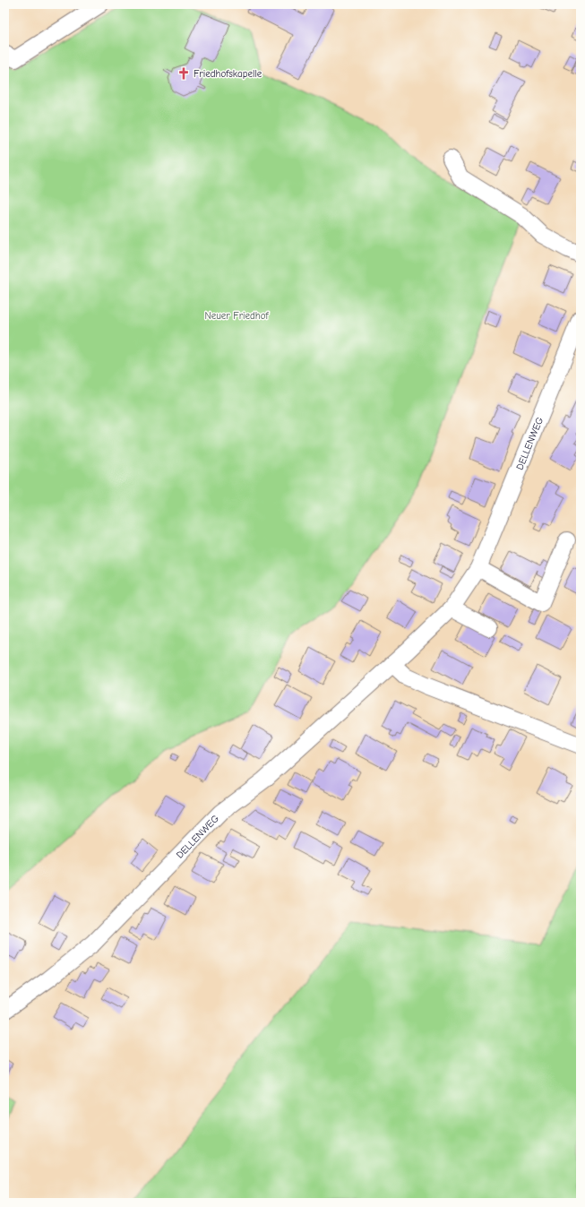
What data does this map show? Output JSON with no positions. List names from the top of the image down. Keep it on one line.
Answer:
{"streets":{"street":["DELLENWEG"]},"parks":["Neuer Friedhof"],"places":{"church":["Friedhofskapelle"]}}
